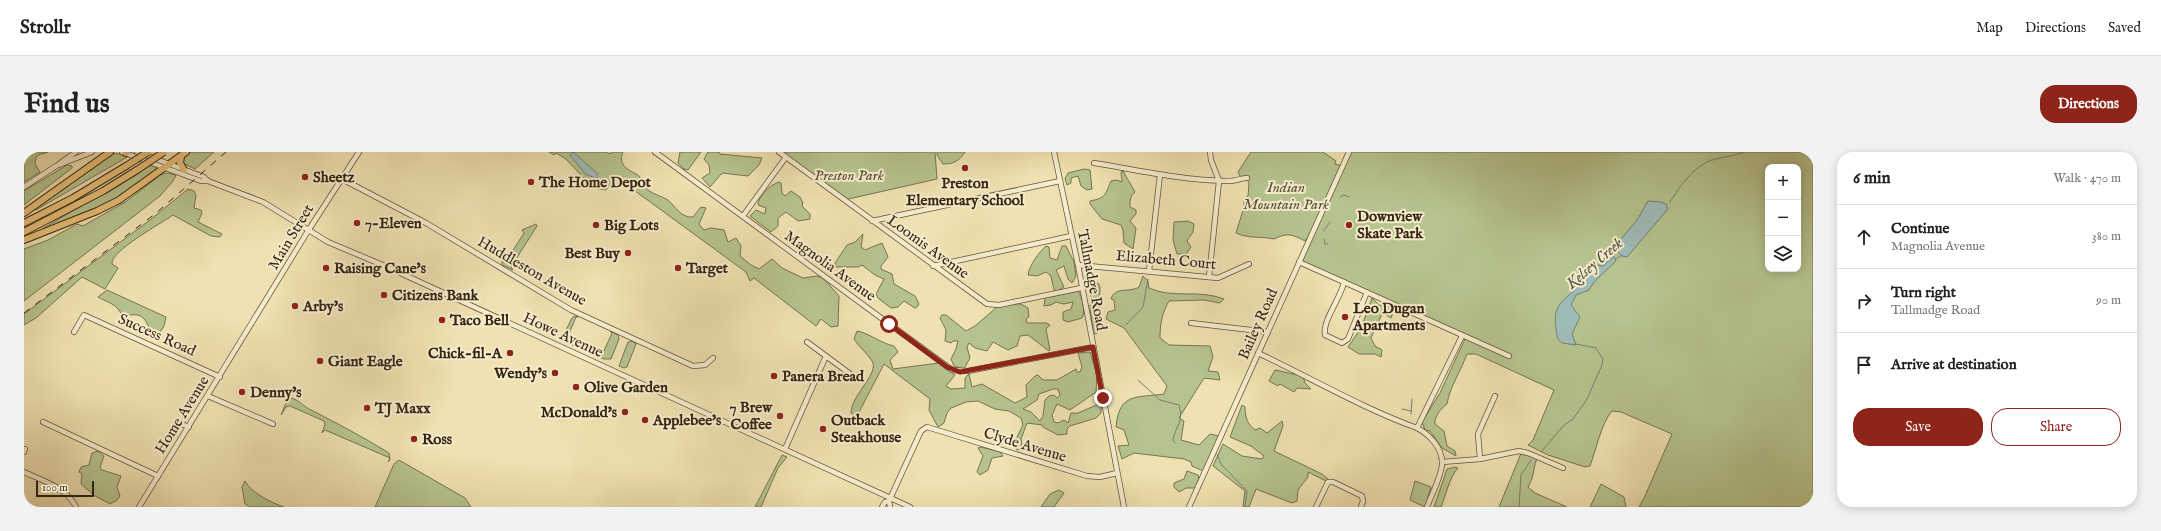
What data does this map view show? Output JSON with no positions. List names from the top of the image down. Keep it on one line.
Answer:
{"streets":{"street":["Main Street","Loomis Avenue","Elizabeth Court","Magnolia Avenue","Huddleston Avenue","Tallmadge Road","Bailey Road","Success Road","Howe Avenue","Home Avenue","Clyde Avenue"]},"crossings":[["Main Street","Huddleston Avenue"],["Main Street","Howe Avenue"],["Main Street","Home Avenue"],["Loomis Avenue","Tallmadge Road"],["Elizabeth Court","Tallmadge Road"],["Magnolia Avenue","Tallmadge Road"],["Tallmadge Road","Clyde Avenue"],["Success Road","Home Avenue"],["Howe Avenue","Clyde Avenue"]],"water":["Kelsey Creek"],"parks":["Preston Park","Indian Mountain Park"],"places":["Preston Elementary School","Sheetz","The Home Depot","7-Eleven","Big Lots","Downview Skate Park","Best Buy","Raising Cane's","Target","Citizens Bank","Arby's","Leo Dugan Apartments","Taco Bell","Chick-fil-A","Giant Eagle","Wendy's","Panera Bread","Olive Garden","Denny's","TJ Maxx","McDonald's","7 Brew Coffee","Applebee's","Outback Steakhouse","Ross"],"scale_bar":"100 m","page":{"header":"Strollr","nav":["Map","Directions","Saved"],"buttons":["Directions",["Save","Share"]],"title":"Find us","heading":["6 min","Walk · 470 m"],"map_buttons":["+","−"],"list":[["Continue","Magnolia Avenue","380 m"],["Turn right","Tallmadge Road","90 m"],"Arrive at destination"],"scale":"100 m"}}
